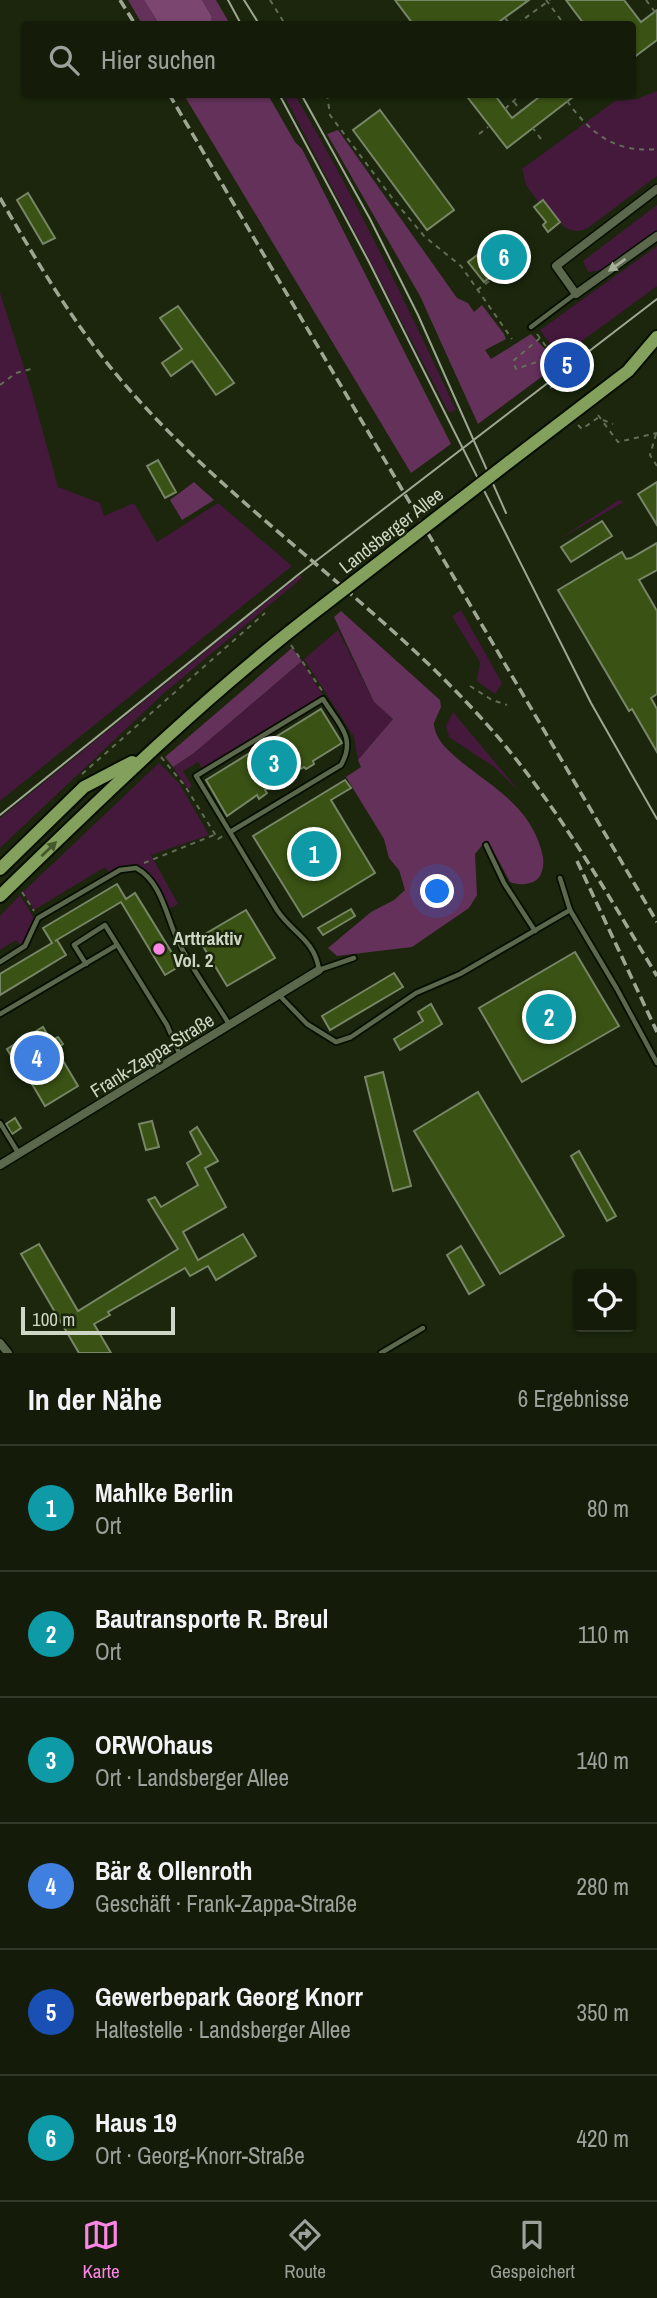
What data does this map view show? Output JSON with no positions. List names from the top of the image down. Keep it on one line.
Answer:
{"streets":{"main road":["Landsberger Allee"],"street":["Frank-Zappa-Straße"]},"places":["Arttraktiv Vol. 2"],"scale_bar":"100 m","page":{"search":"Hier suchen","pins":["6","5","3","1","2","4"],"scale":"100 m","heading":["In der Nähe","6 Ergebnisse"],"list":[{"mark":"1","name":"Mahlke Berlin","note":"Ort","value":"80 m"},{"mark":"2","name":"Bautransporte R. Breul","note":"Ort","value":"110 m"},{"mark":"3","name":"ORWOhaus","note":"Ort · Landsberger Allee","value":"140 m"},{"mark":"4","name":"Bär & Ollenroth","note":"Geschäft · Frank-Zappa-Straße","value":"280 m"},{"mark":"5","name":"Gewerbepark Georg Knorr","note":"Haltestelle · Landsberger Allee","value":"350 m"},{"mark":"6","name":"Haus 19","note":"Ort · Georg-Knorr-Straße","value":"420 m"}],"nav":["Karte","Route","Gespeichert"]}}
